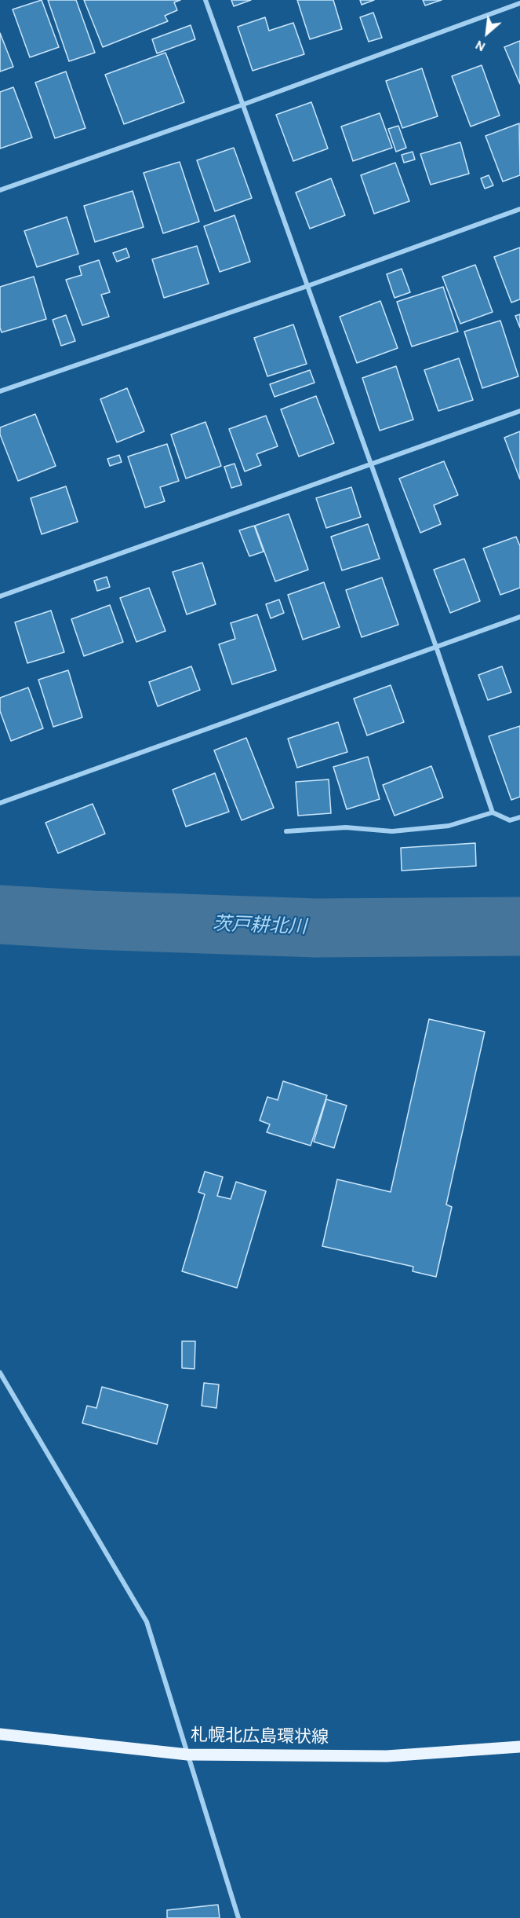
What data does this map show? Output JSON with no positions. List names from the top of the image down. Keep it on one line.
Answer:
{"streets":{"main road":["札幌北広島環状線"]},"water":["茨戸耕北川"],"north":"bottom left"}
